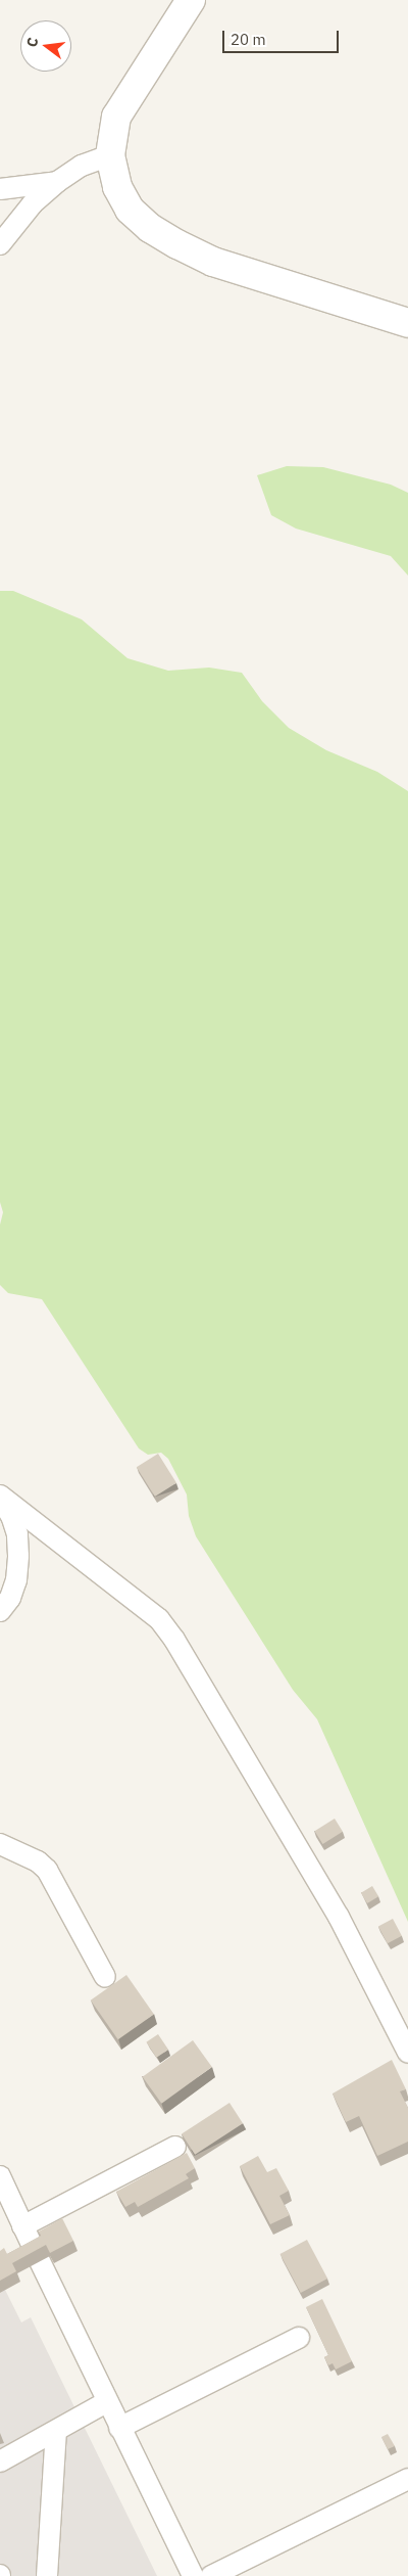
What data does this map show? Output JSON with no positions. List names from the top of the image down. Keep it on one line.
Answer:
{"scale_bar":"20 m","north":"left"}
